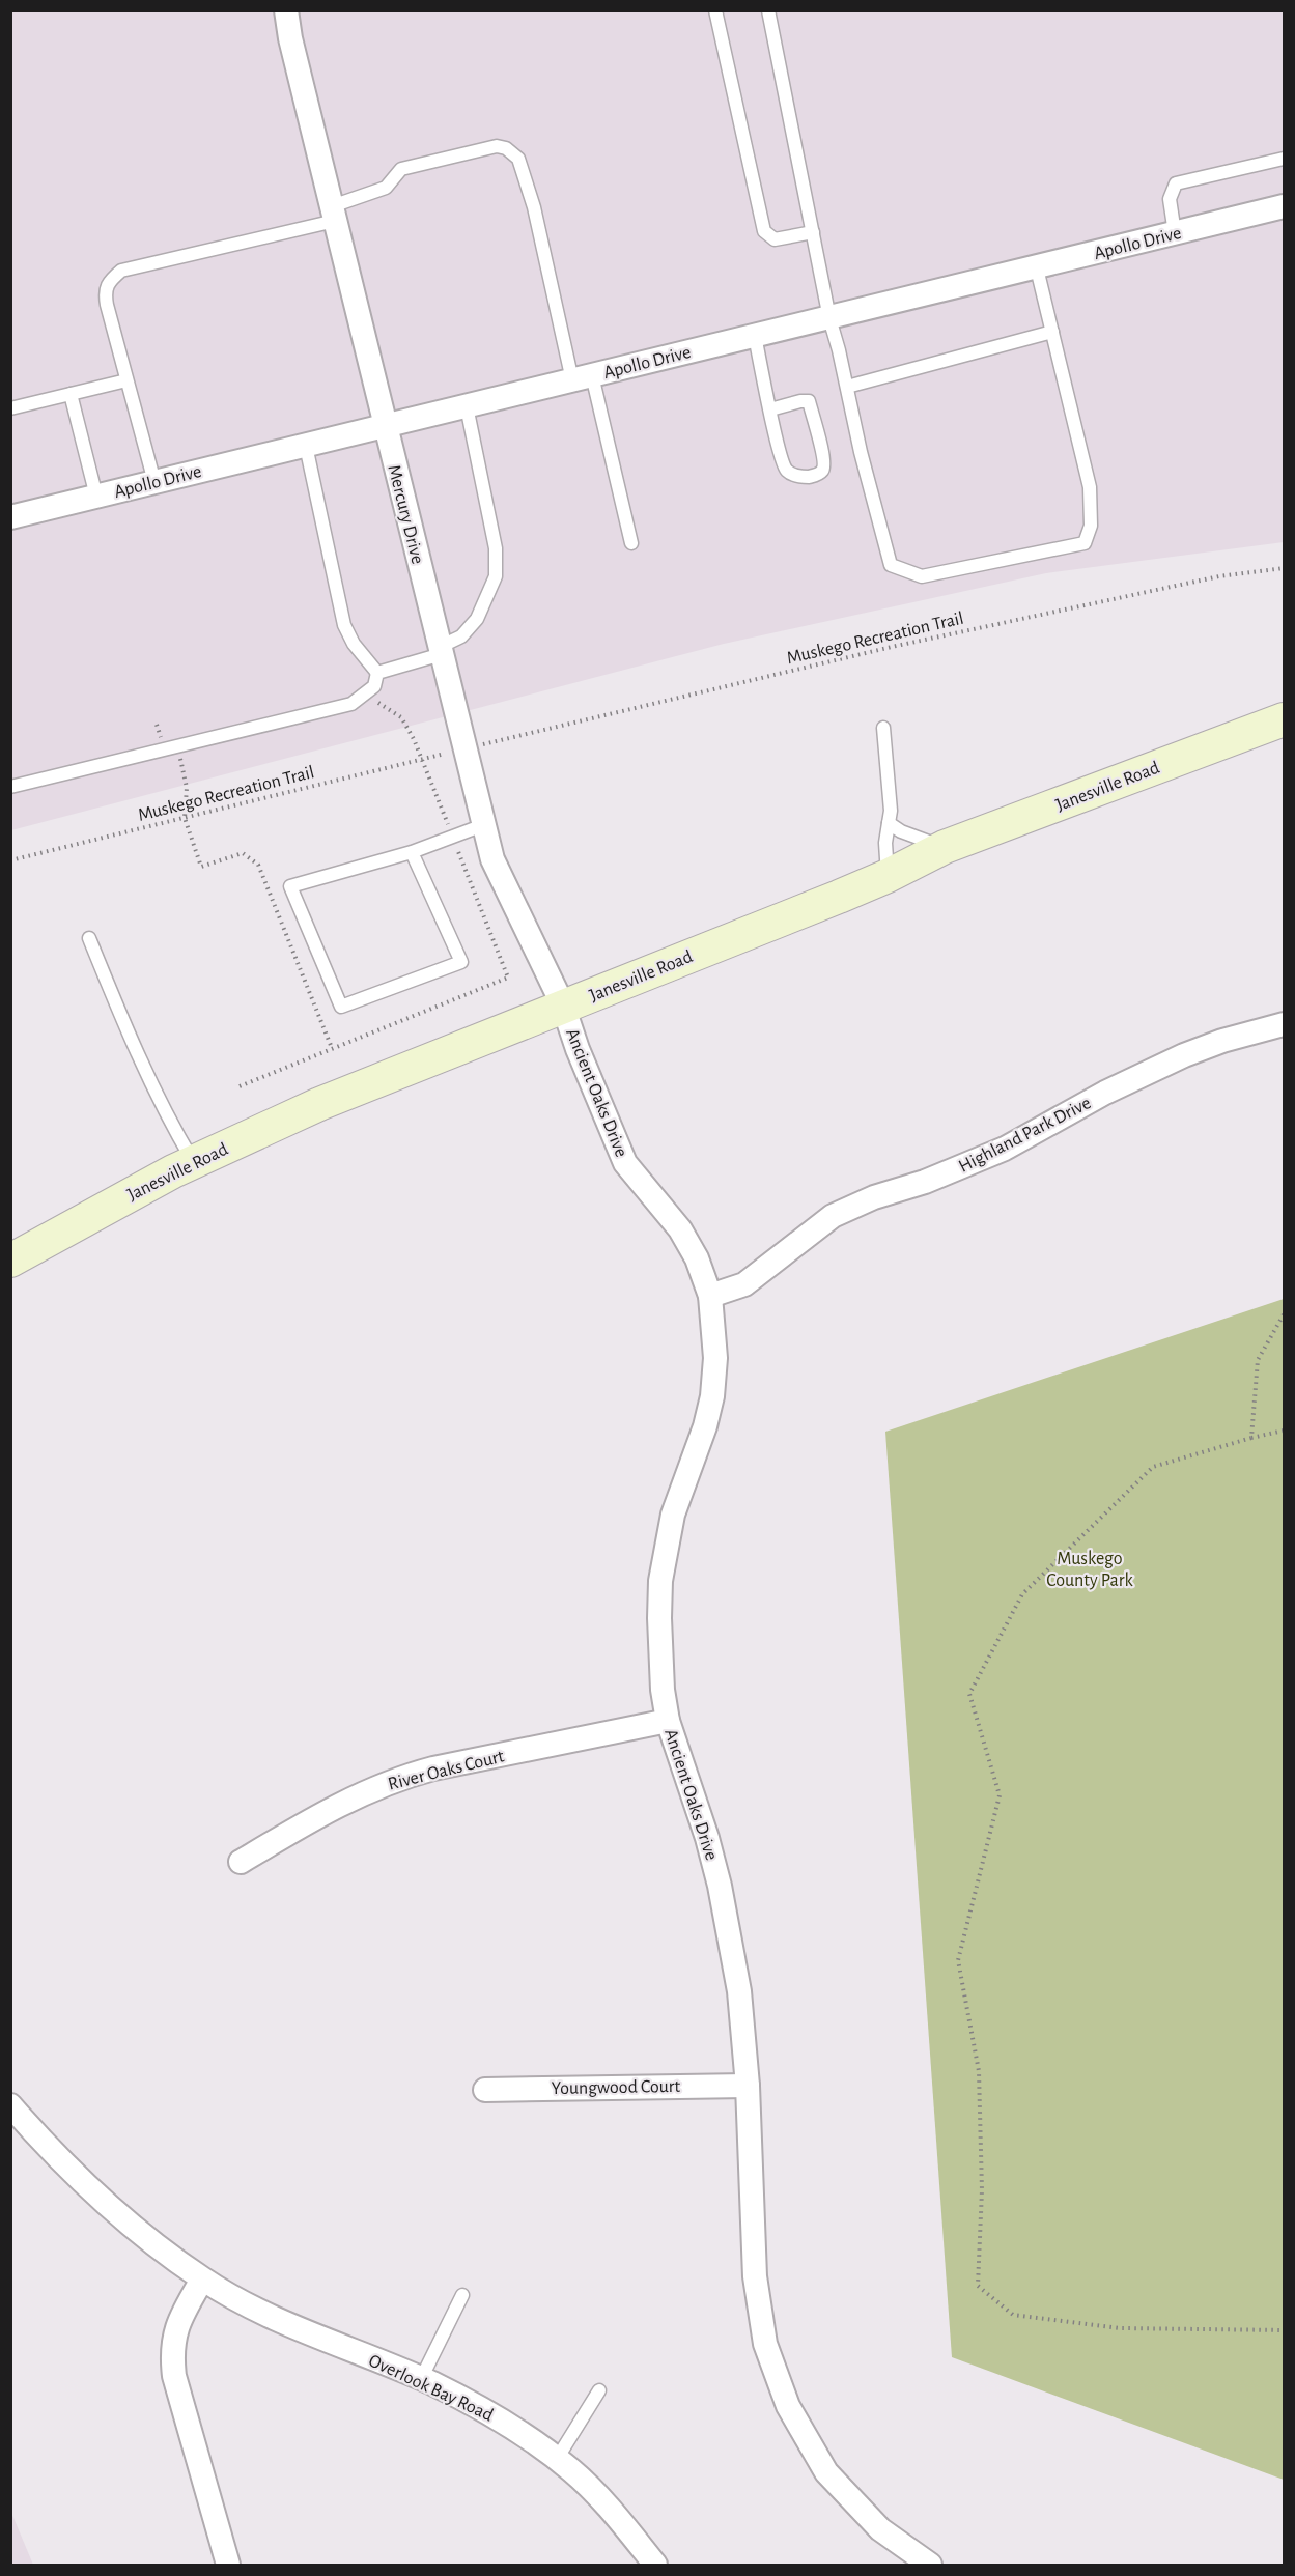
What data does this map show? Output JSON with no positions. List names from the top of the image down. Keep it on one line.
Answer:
{"streets":{"main road":["Janesville Road"],"street":["Apollo Drive","Mercury Drive","Ancient Oaks Drive","Highland Park Drive","River Oaks Court","Youngwood Court","Overlook Bay Road"],"path":["Muskego Recreation Trail"]},"crossings":[["Apollo Drive","Mercury Drive"],["Mercury Drive","Janesville Road"],["Mercury Drive","Ancient Oaks Drive"],["Janesville Road","Ancient Oaks Drive"],["Ancient Oaks Drive","Highland Park Drive"],["Ancient Oaks Drive","River Oaks Court"],["Ancient Oaks Drive","Youngwood Court"]],"parks":["Muskego County Park"]}
